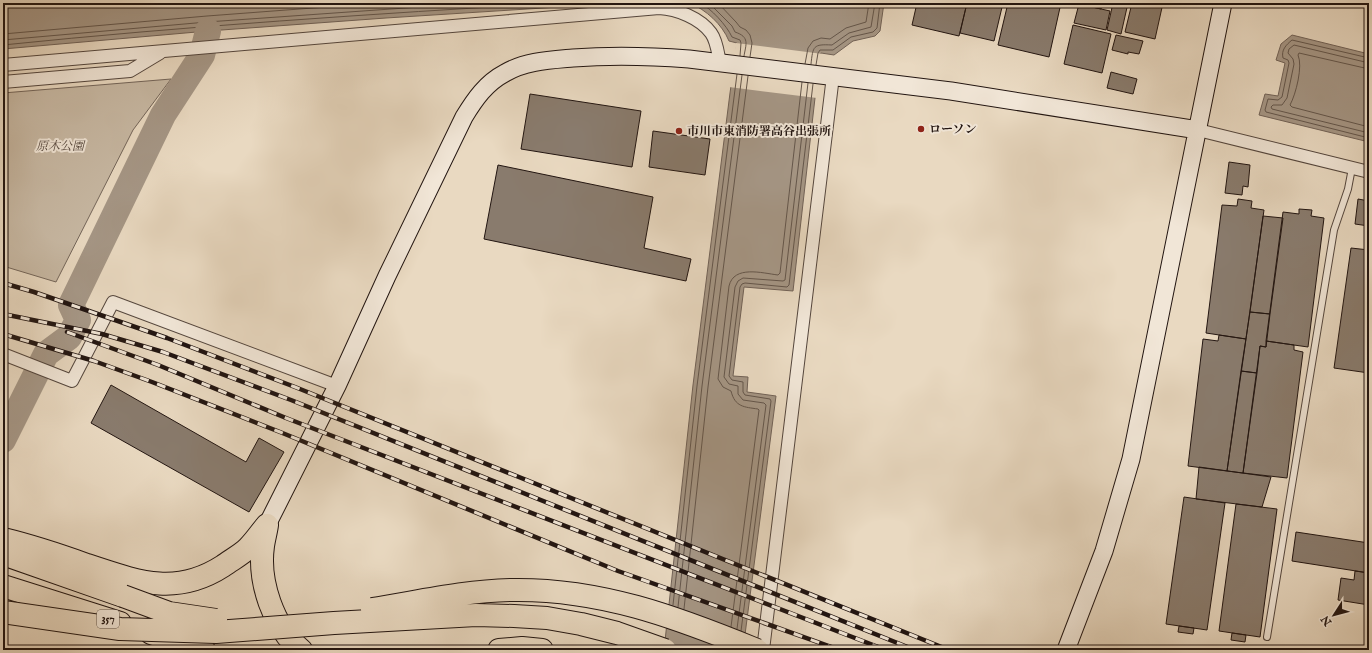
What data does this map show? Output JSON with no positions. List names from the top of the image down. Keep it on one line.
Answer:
{"streets":{"highway":["357"]},"parks":["原木公園"],"places":["ローソン","市川市東消防署高谷出張所"],"north":"bottom left"}
